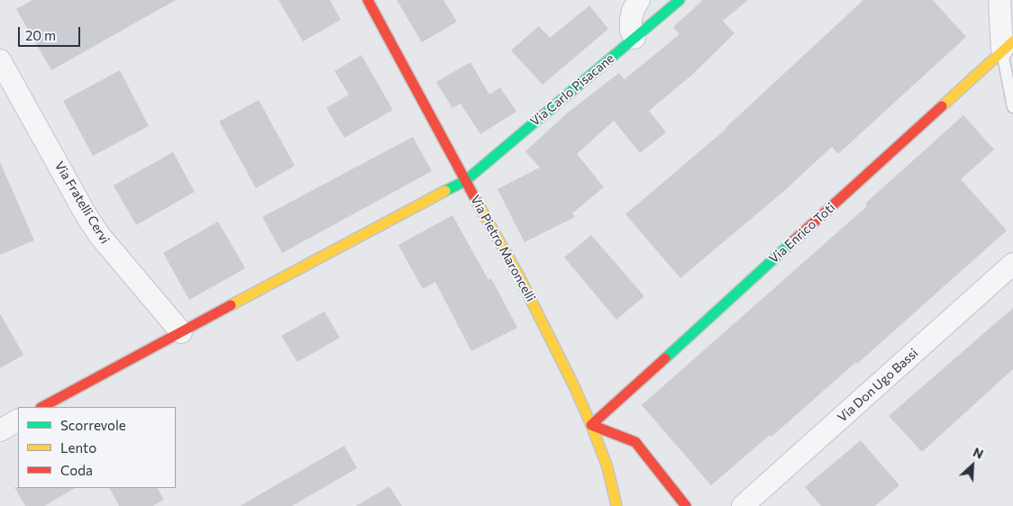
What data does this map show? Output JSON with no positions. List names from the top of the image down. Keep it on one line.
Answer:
{"streets":{"street":["Via Carlo Pisacane","Via Fratelli Cervi","Via Enrico Toti","Via Pietro Maroncelli","Via Don Ugo Bassi"]},"crossings":[["Via Carlo Pisacane","Via Pietro Maroncelli"],["Via Enrico Toti","Via Pietro Maroncelli"]],"legend":["Scorrevole","Lento","Coda"],"scale_bar":"20 m","north":"top right"}
